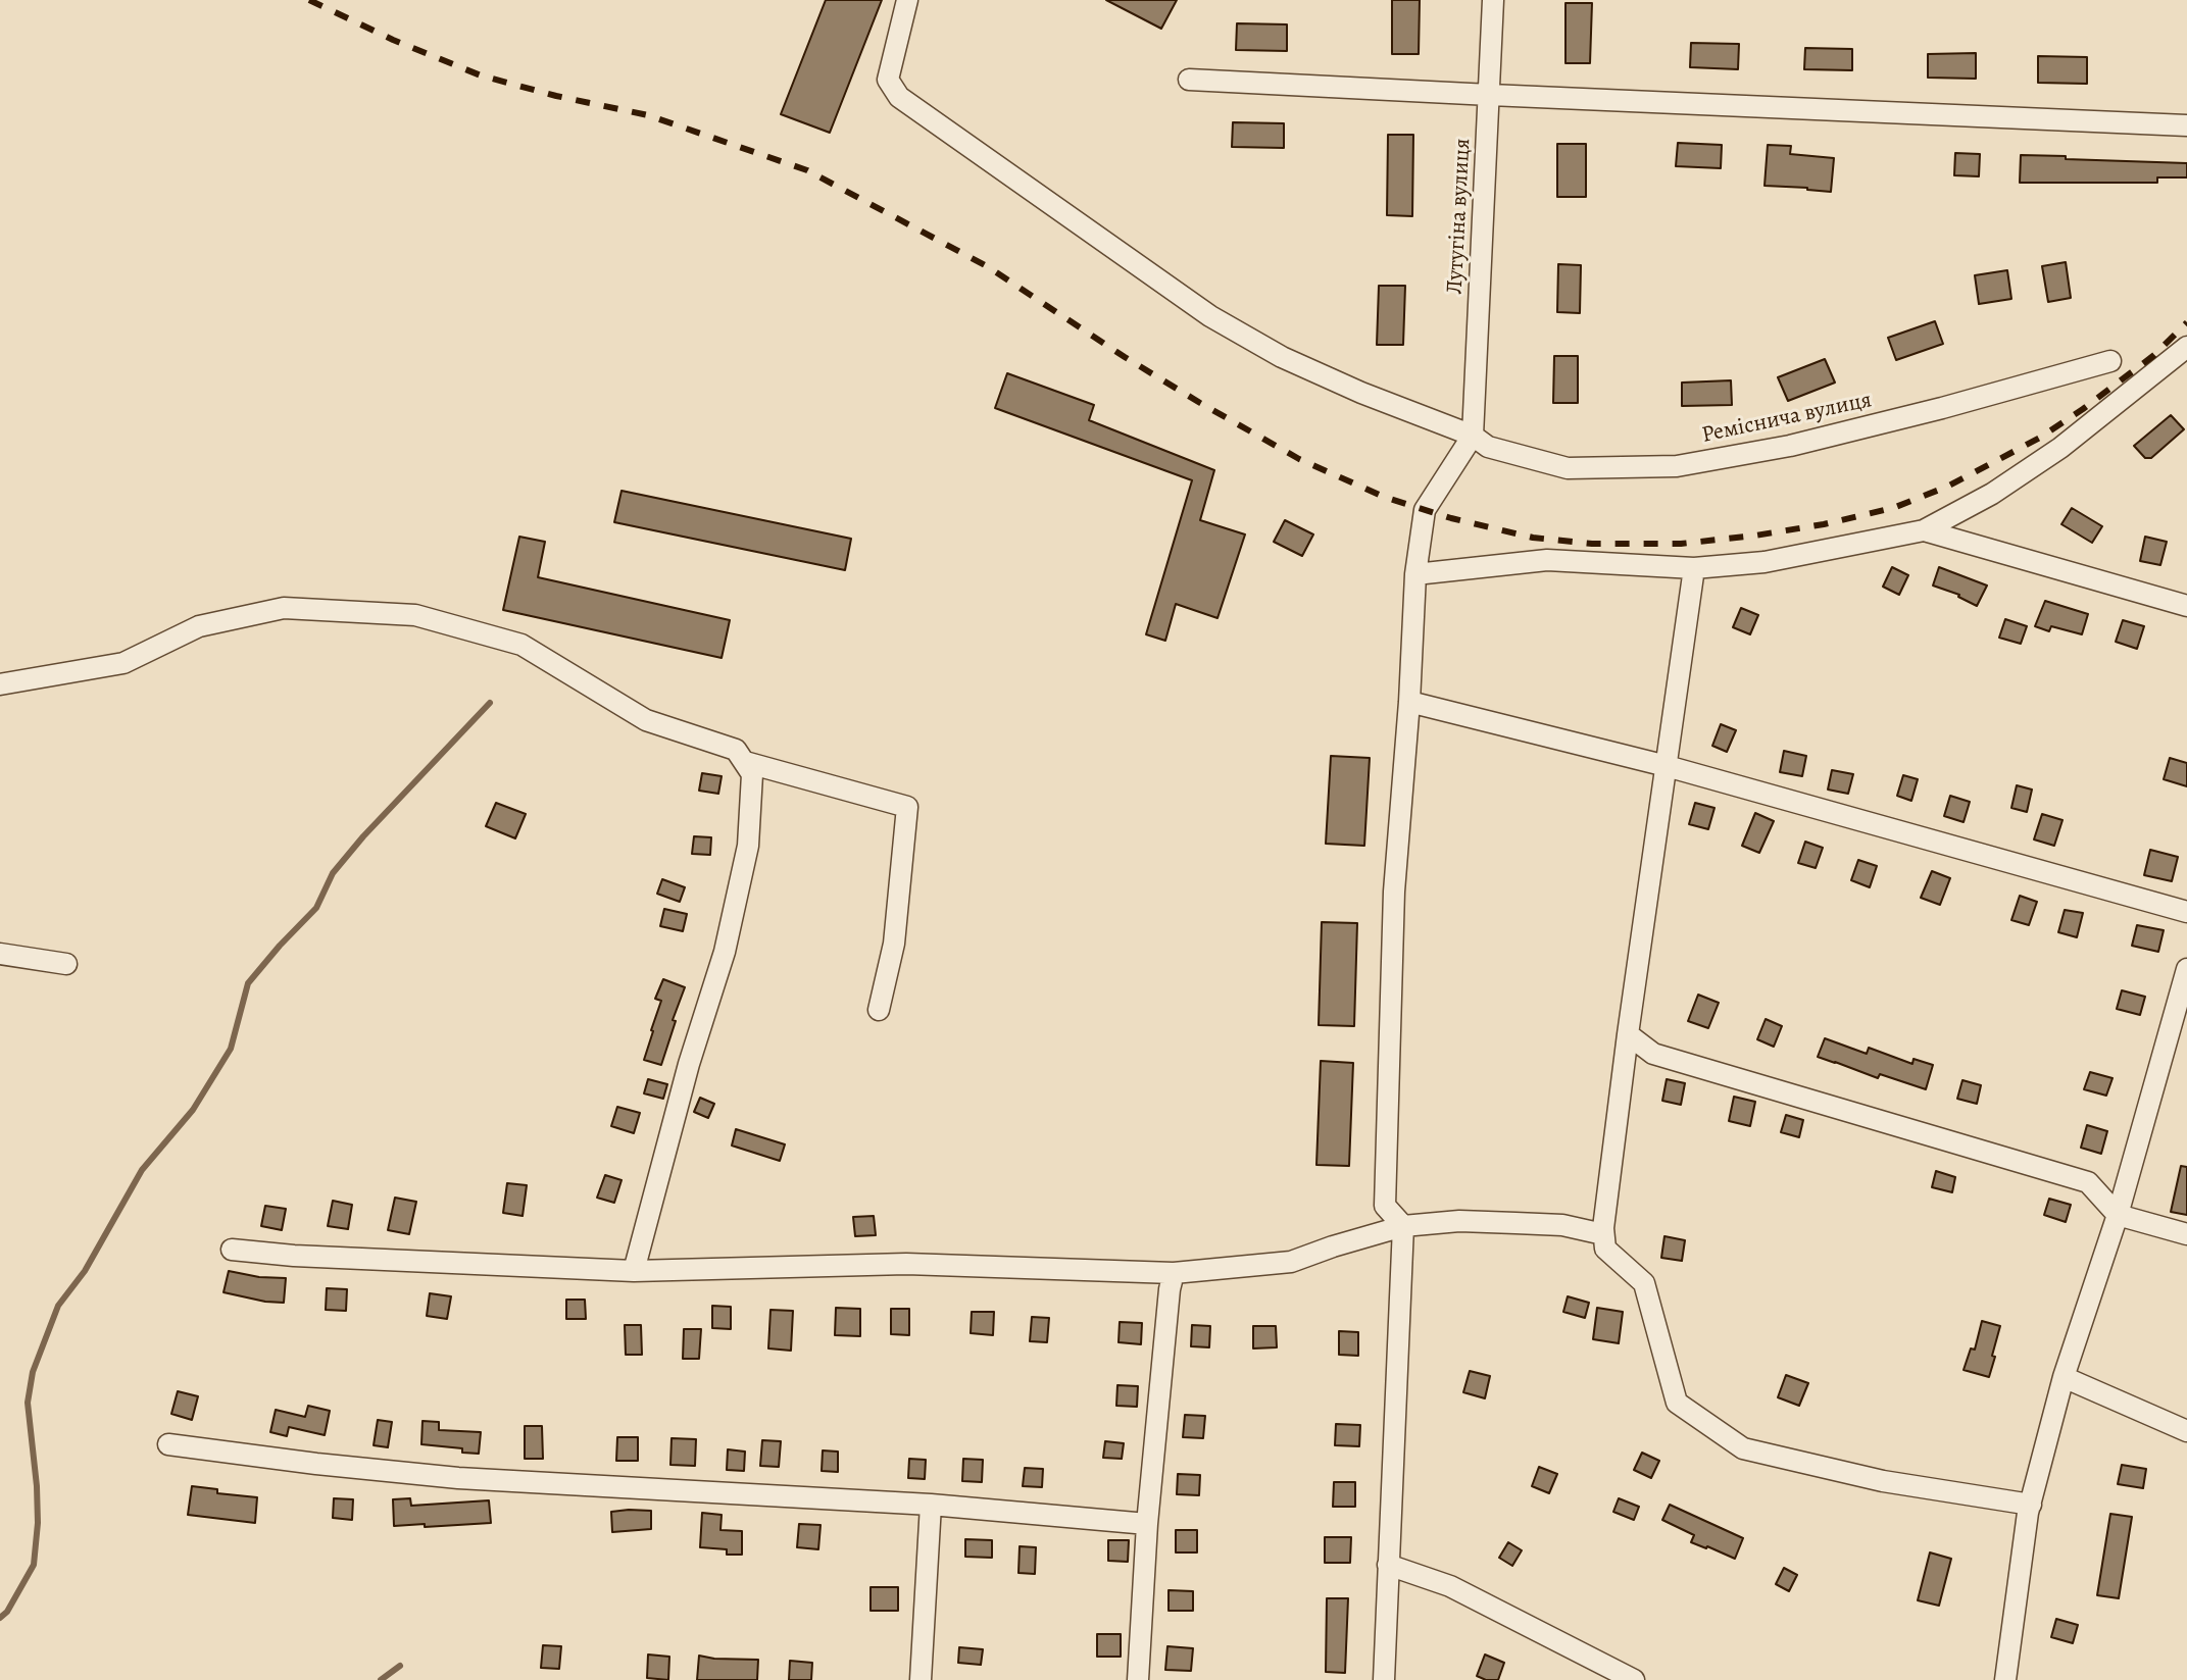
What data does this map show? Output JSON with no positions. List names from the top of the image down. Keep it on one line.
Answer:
{"streets":{"street":["Лутугіна вулиця","Реміснича вулиця"]},"crossings":[["Лутугіна вулиця","Реміснича вулиця"]]}
